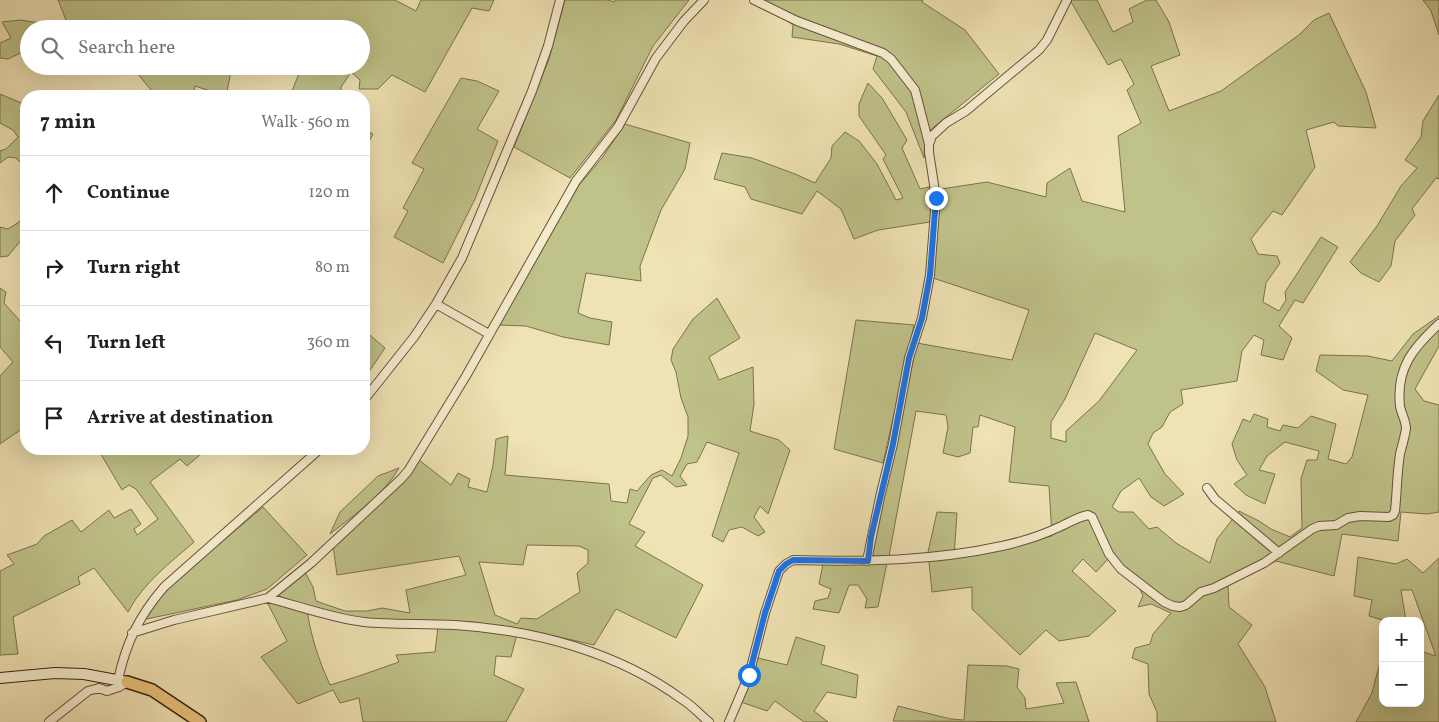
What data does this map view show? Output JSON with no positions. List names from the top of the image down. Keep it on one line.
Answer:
{"page":{"search":"Search here","heading":["7 min","Walk · 560 m"],"list":[["Continue","120 m"],["Turn right","80 m"],["Turn left","360 m"],"Arrive at destination"],"map_buttons":["+","−"]}}
